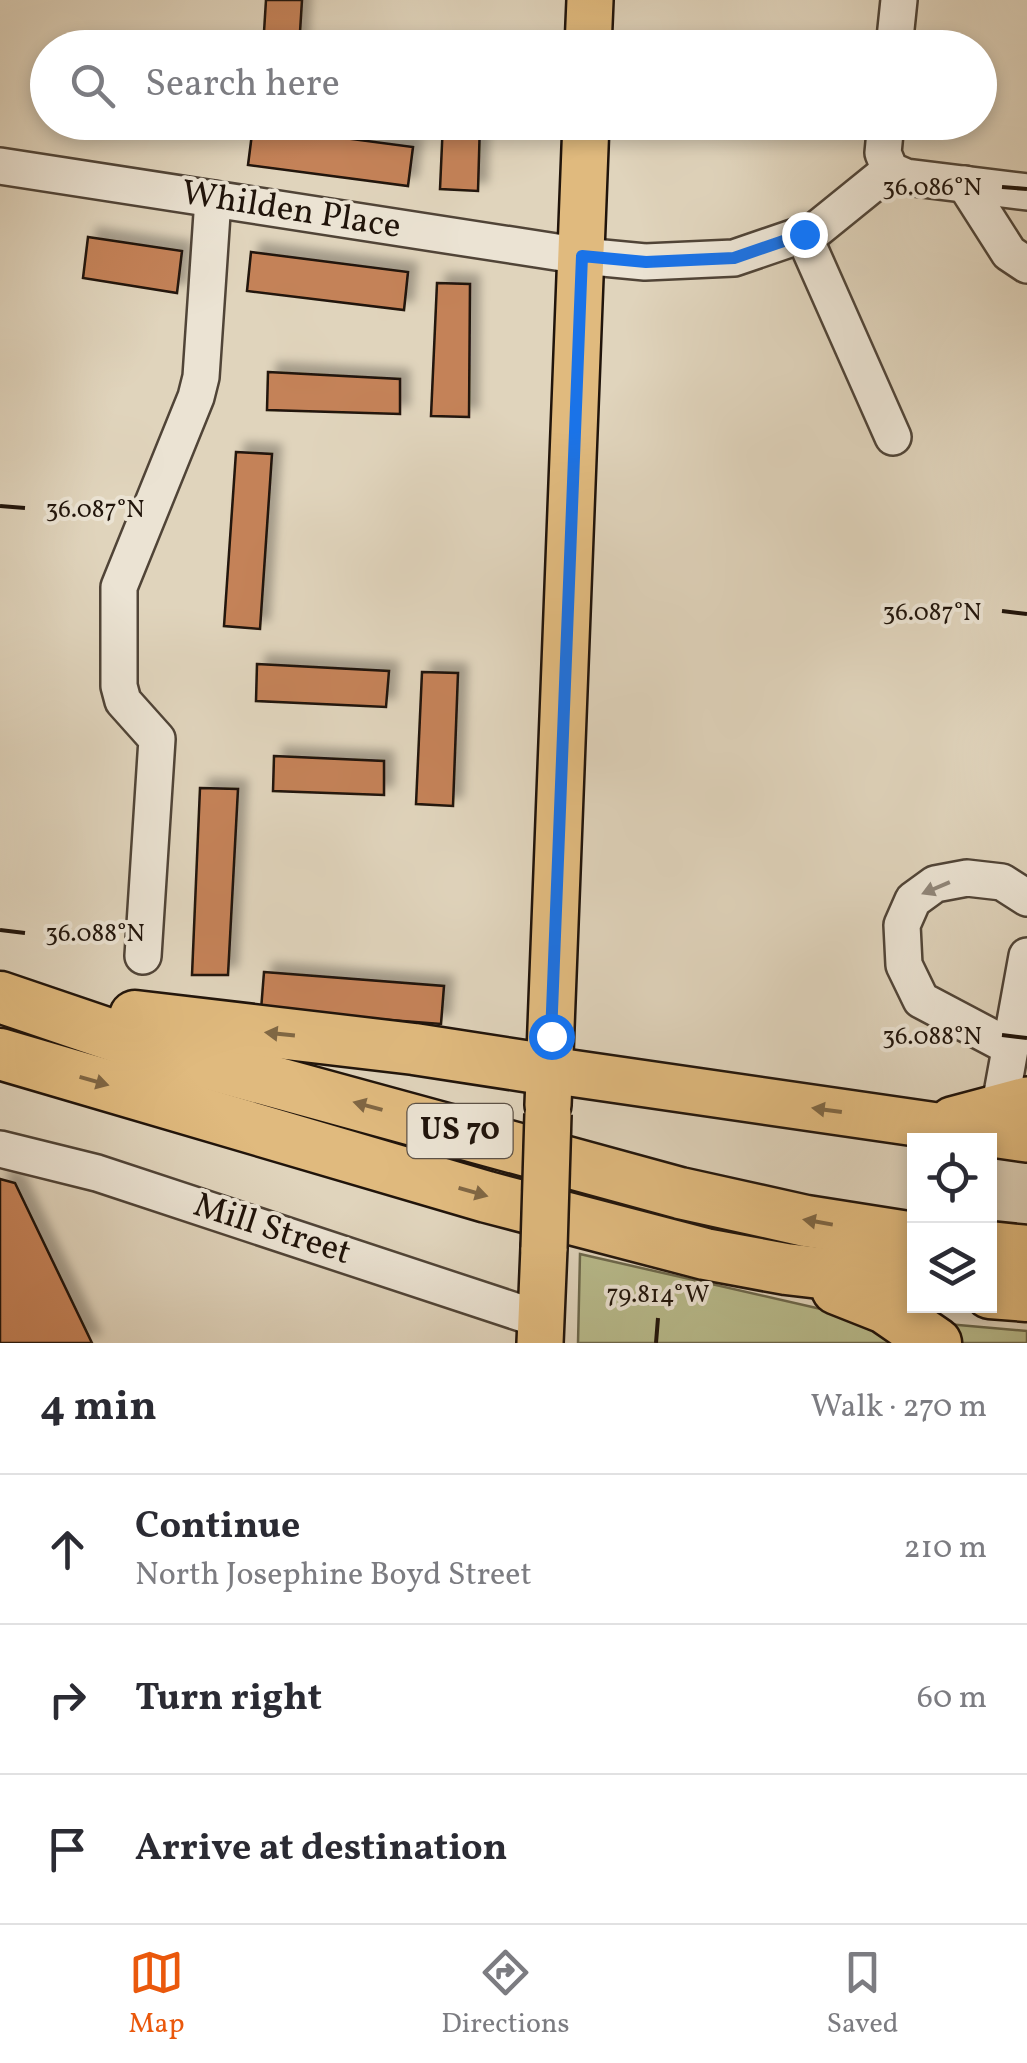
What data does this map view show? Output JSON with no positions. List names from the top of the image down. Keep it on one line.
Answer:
{"streets":{"highway":["US 70"],"street":["Whilden Place","Mill Street"]},"page":{"search":"Search here","heading":["4 min","Walk · 270 m"],"list":[["Continue","North Josephine Boyd Street","210 m"],["Turn right","60 m"],"Arrive at destination"],"nav":["Map","Directions","Saved"]},"coordinates":["36.086°N","36.087°N","36.088°N","79.814°W"]}
